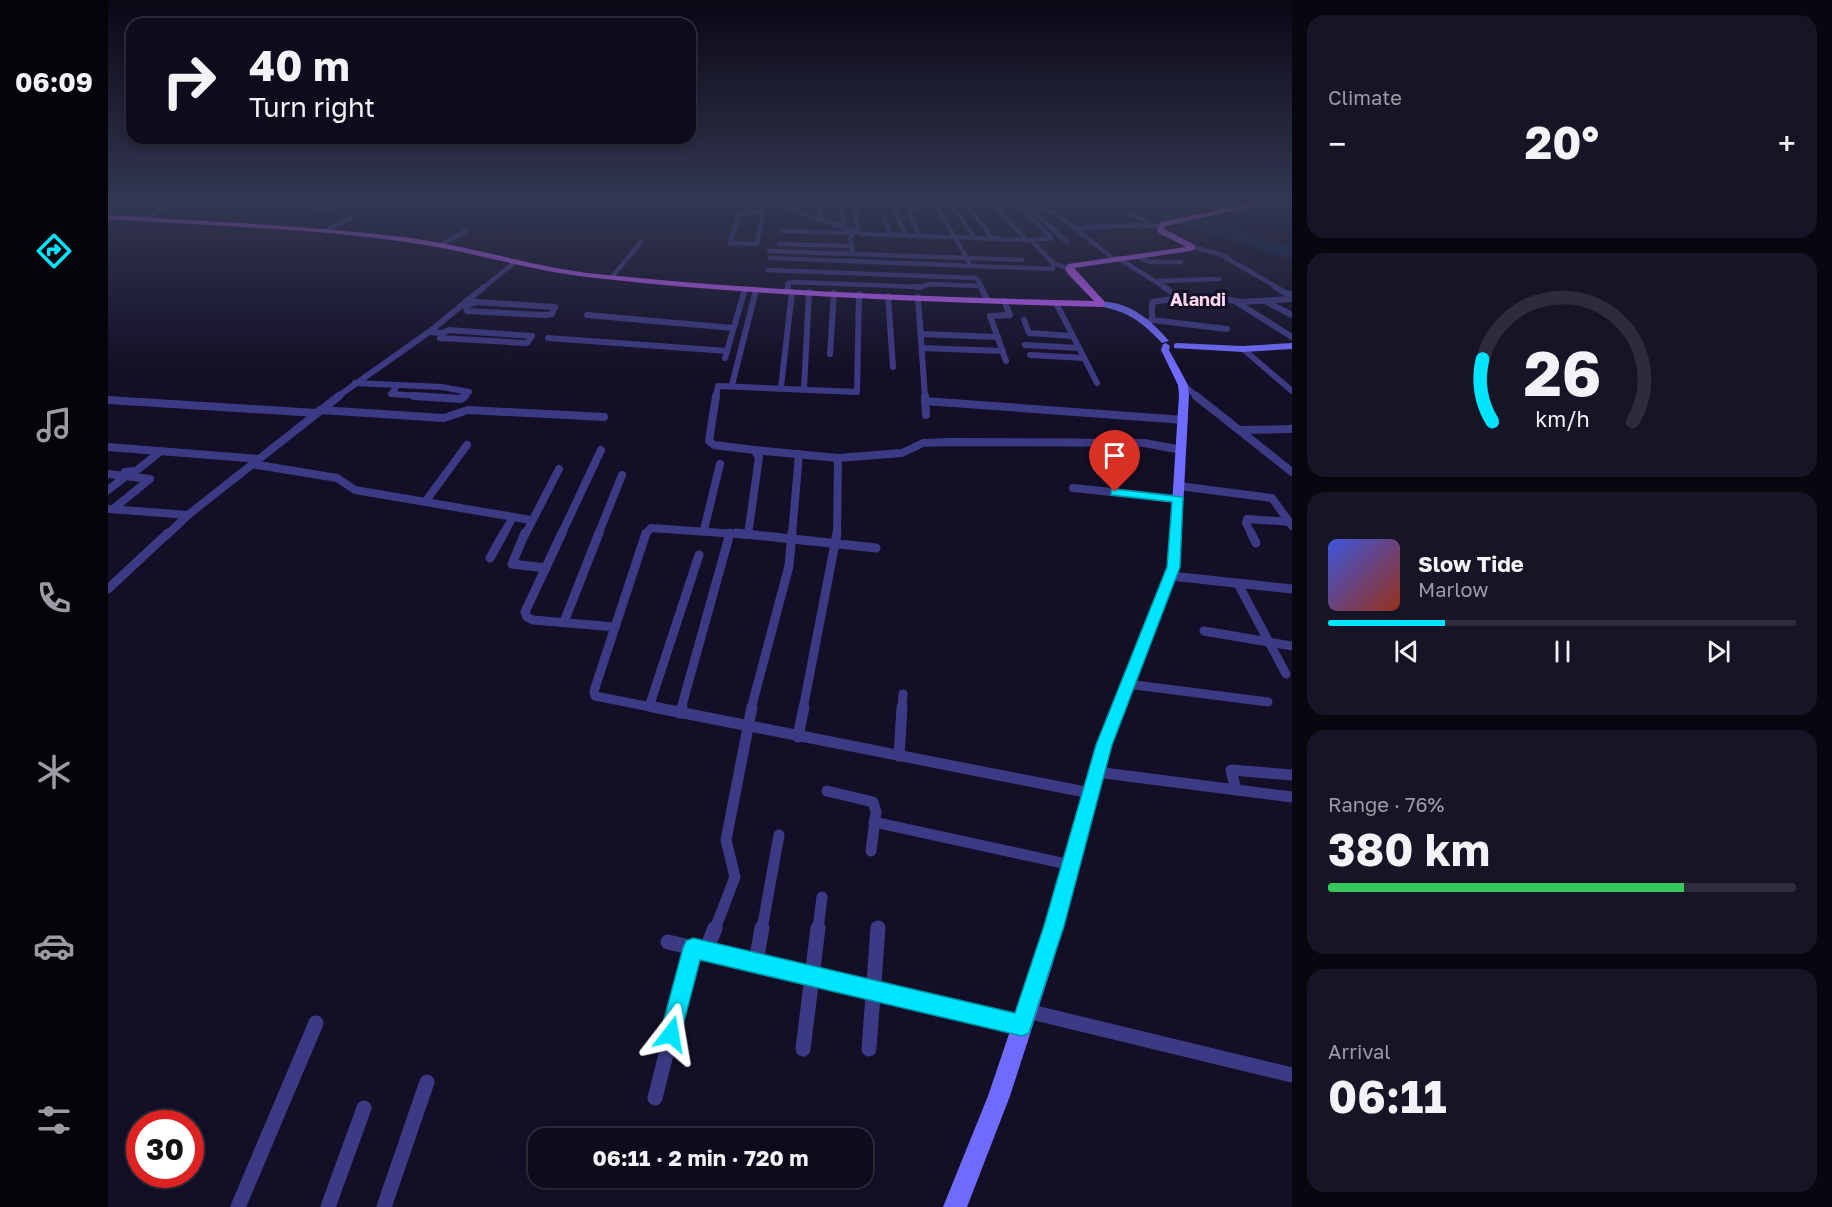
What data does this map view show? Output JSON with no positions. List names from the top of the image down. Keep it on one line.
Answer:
{"districts":["Alandi"],"page":{"tabs":"06:09","tile":["Climate",["Range · 76%","380 km"],["Arrival","06:11"]],"turn":["40 m","Turn right"],"heat":["−","20°","+"],"song":["Slow Tide","Marlow"],"limit":"30","trip":"06:11 · 2 min · 720 m","gauge":["26","km/h"]}}
